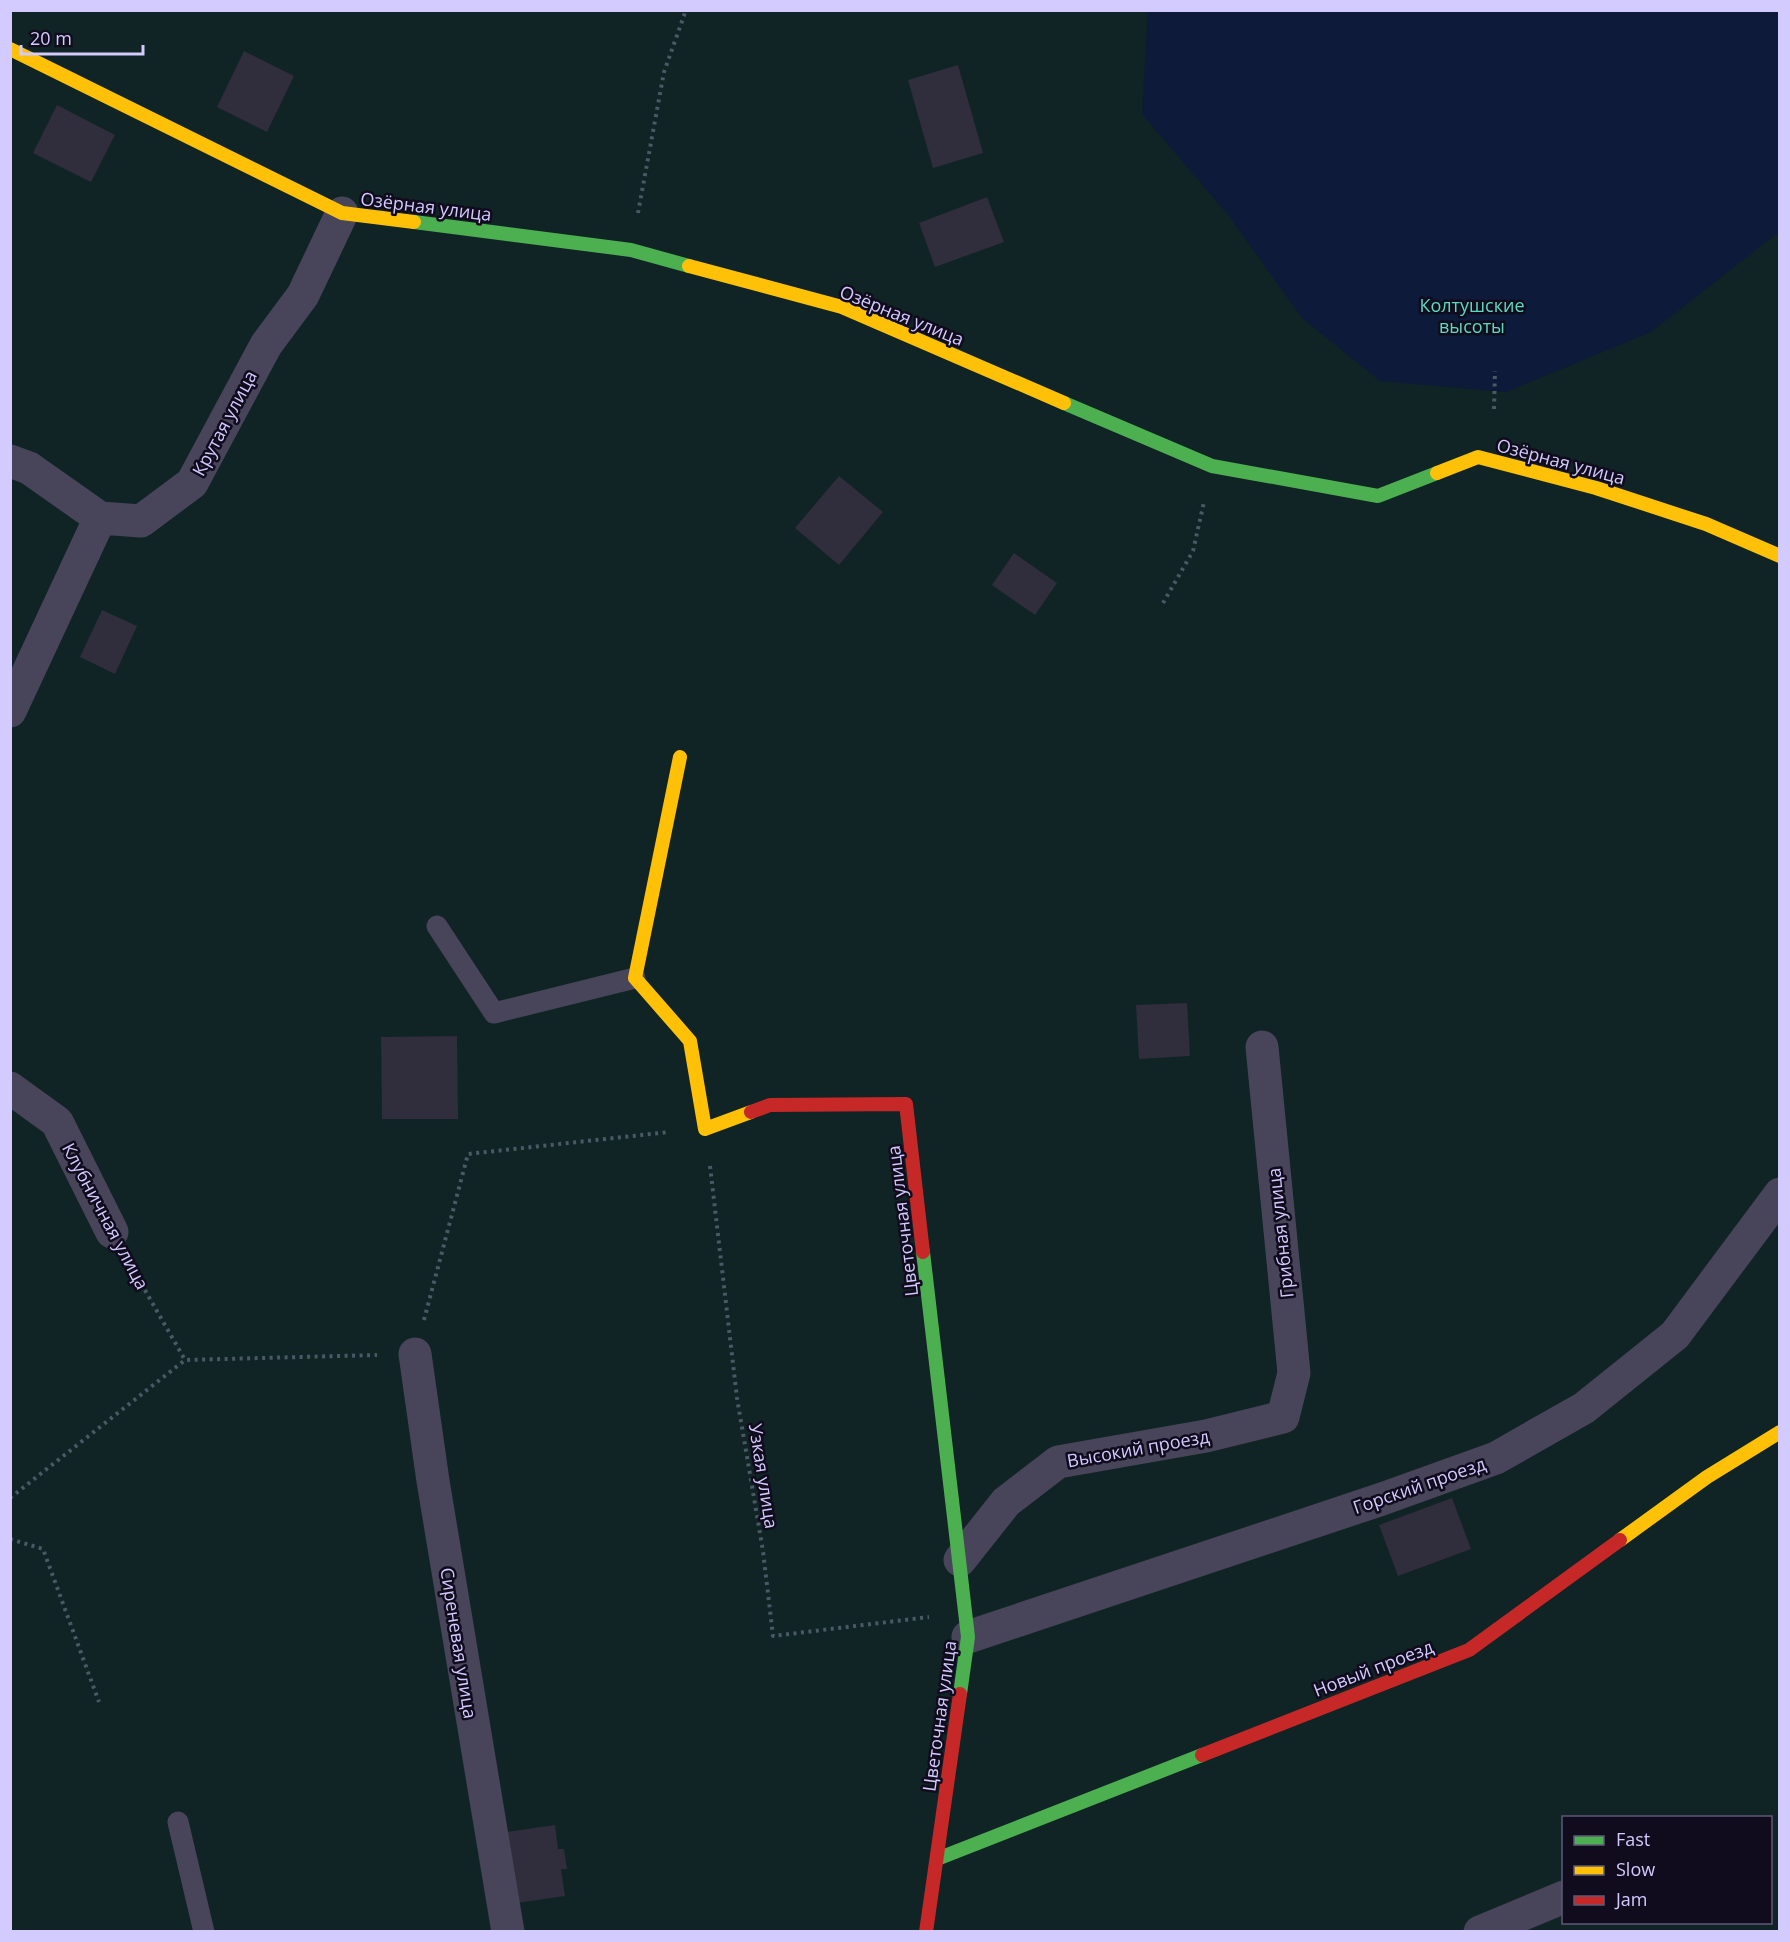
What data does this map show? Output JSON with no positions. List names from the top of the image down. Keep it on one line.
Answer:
{"streets":{"street":["Озёрная улица","Крутая улица","Клубничная улица","Цветочная улица","Грибная улица","Высокий проезд","Горский проезд","Сиреневая улица","Новый проезд"],"path":["Узкая улица"]},"crossings":[["Озёрная улица","Крутая улица"],["Цветочная улица","Высокий проезд"],["Цветочная улица","Узкая улица"],["Цветочная улица","Горский проезд"],["Цветочная улица","Новый проезд"],["Грибная улица","Высокий проезд"],["Узкая улица","Горский проезд"]],"parks":["Колтушские высоты"],"legend":["Fast","Slow","Jam"],"scale_bar":"20 m"}
